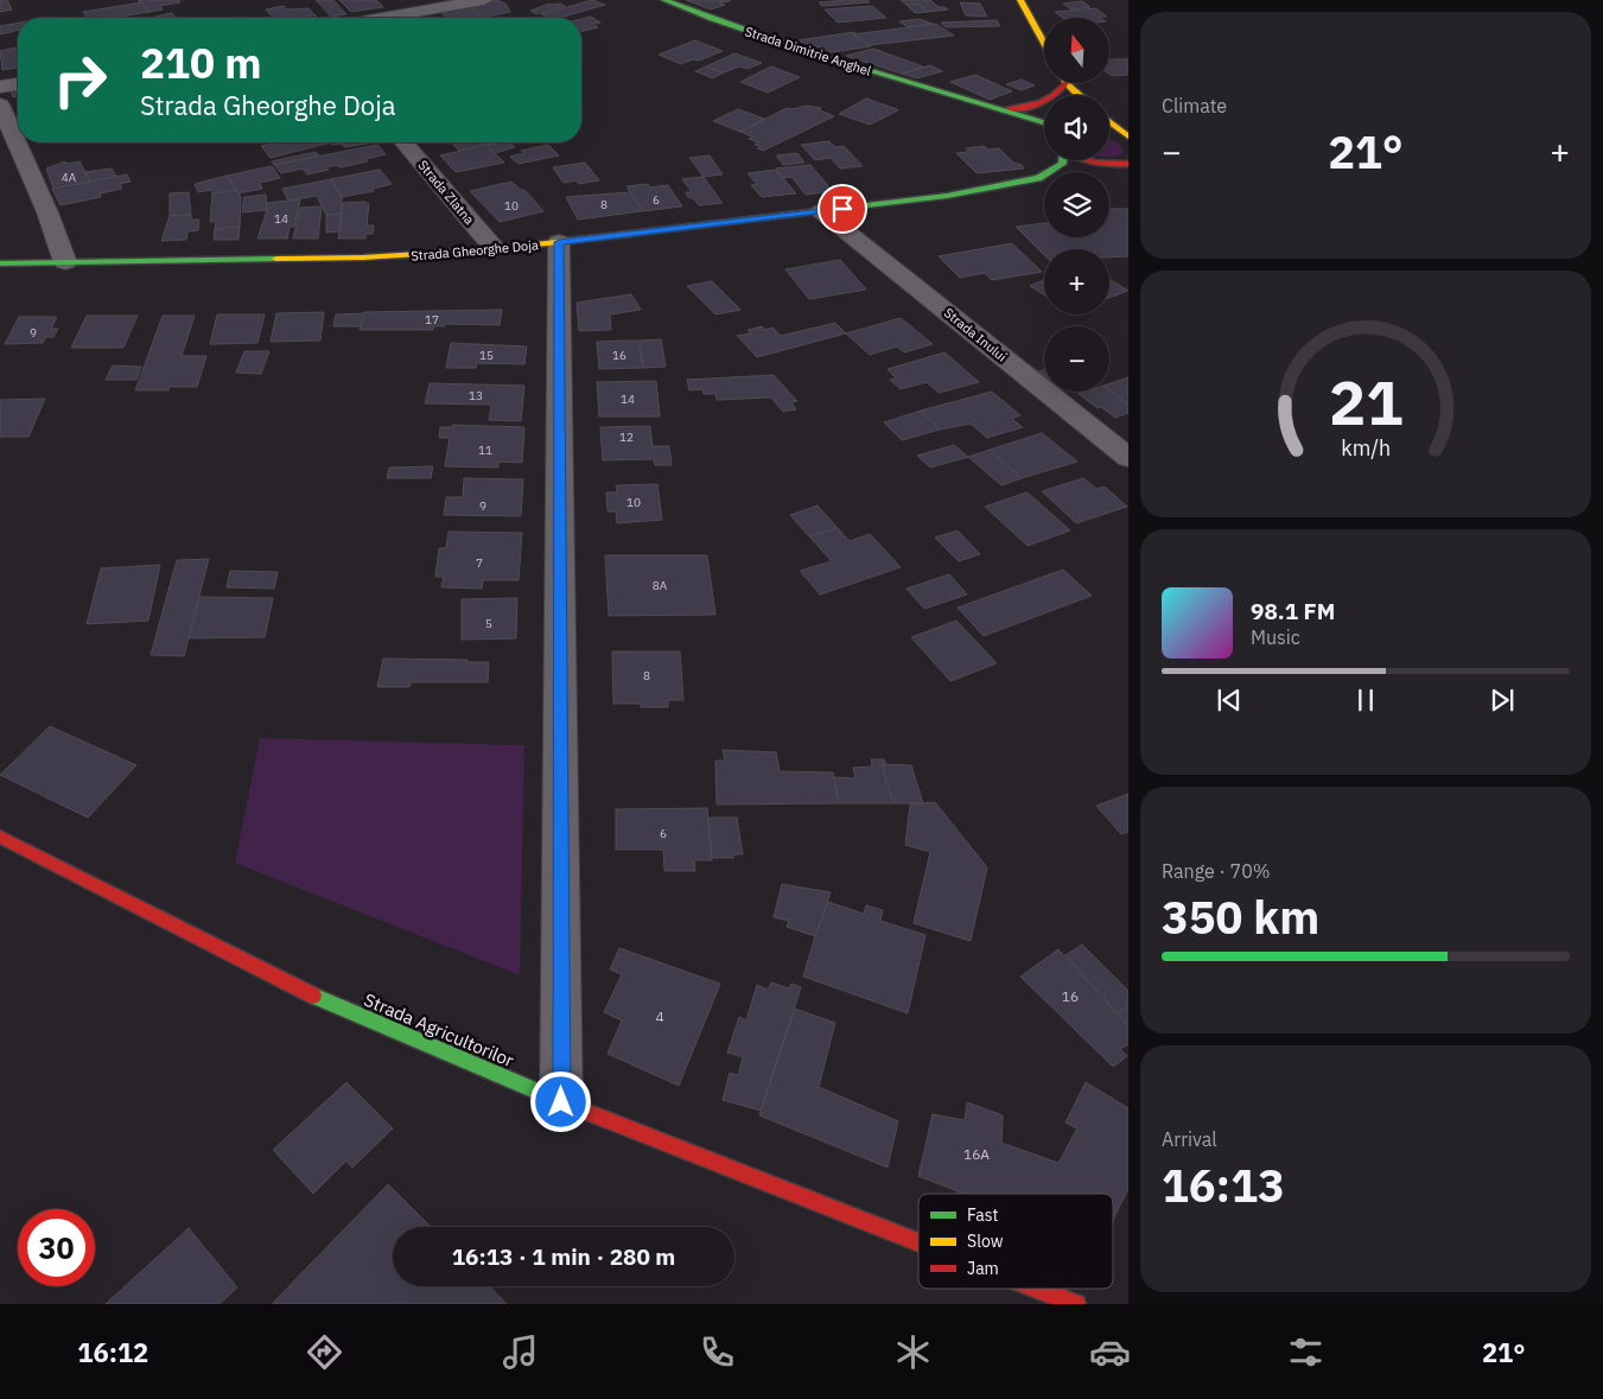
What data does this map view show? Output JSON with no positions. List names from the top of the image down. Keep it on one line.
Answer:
{"streets":{"main road":["Strada Dimitrie Anghel","Strada Gheorghe Doja","Strada Agricultorilor"],"street":["Strada Zlatna","Strada Inului"]},"crossings":[["Strada Zlatna","Strada Gheorghe Doja"],["Strada Gheorghe Doja","Strada Inului"]],"house_numbers":["4A","6","8","10","14","17","9","15","16","13","14","12","11","10","9","7","8A","5","8","6","16","4","16A"],"legend":["Fast","Slow","Jam"],"north":"top","page":{"tile":["Climate",["Range · 70%","350 km"],["Arrival","16:13"]],"map_buttons":["+","−"],"turn":["210 m","Strada Gheorghe Doja"],"heat":["−","21°","+"],"song":["98.1 FM","Music"],"limit":"30","trip":"16:13 · 1 min · 280 m","tabs":["16:12","21°"],"gauge":["21","km/h"]}}
